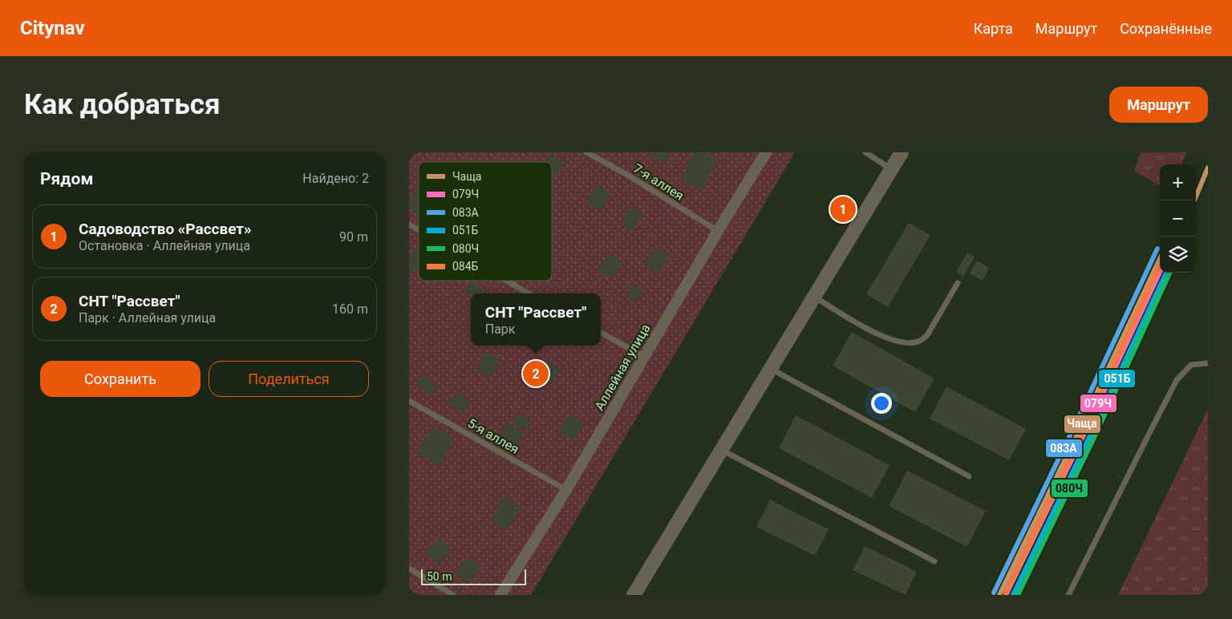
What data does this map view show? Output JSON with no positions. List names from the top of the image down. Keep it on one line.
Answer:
{"streets":{"street":["Аллейная улица"],"lane":["7-я аллея","5-я аллея"]},"crossings":[["7-я аллея","Аллейная улица"],["Аллейная улица","5-я аллея"]],"lines":["transit line Чаща","transit line 083А","transit line 084Б","transit line 079Ч","transit line 051Б","transit line 080Ч"],"legend":["Чаща","079Ч","083А","051Б","080Ч","084Б"],"scale_bar":"50 m","page":{"header":"Citynav","nav":["Карта","Маршрут","Сохранённые"],"buttons":["Маршрут",["Сохранить","Поделиться"]],"title":"Как добраться","heading":["Рядом","Найдено: 2"],"map_buttons":["+","−"],"pins":["1","2"],"list":[{"mark":"1","name":"Садоводство «Рассвет»","note":"Остановка · Аллейная улица","value":"90 m"},{"mark":"2","name":"СНТ \"Рассвет\"","note":"Парк · Аллейная улица","value":"160 m"}],"popup":["СНТ \"Рассвет\"","Парк"],"scale":"50 m"}}
